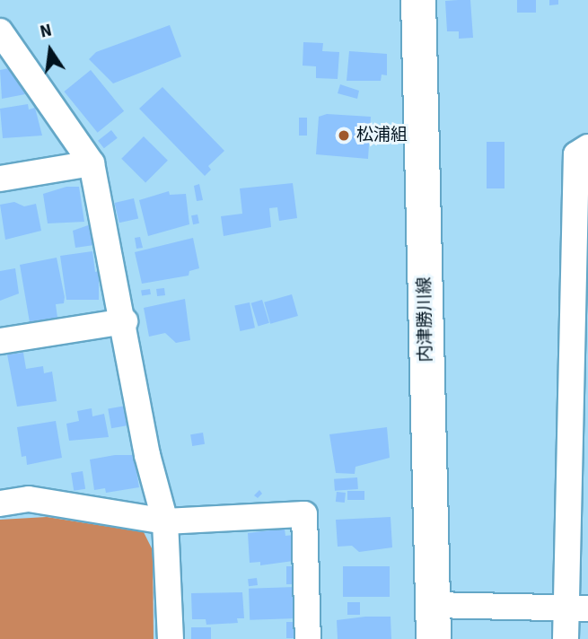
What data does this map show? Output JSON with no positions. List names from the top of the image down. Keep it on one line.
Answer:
{"streets":{"main road":["内津勝川線"]},"places":["松浦組"],"north":"top"}
